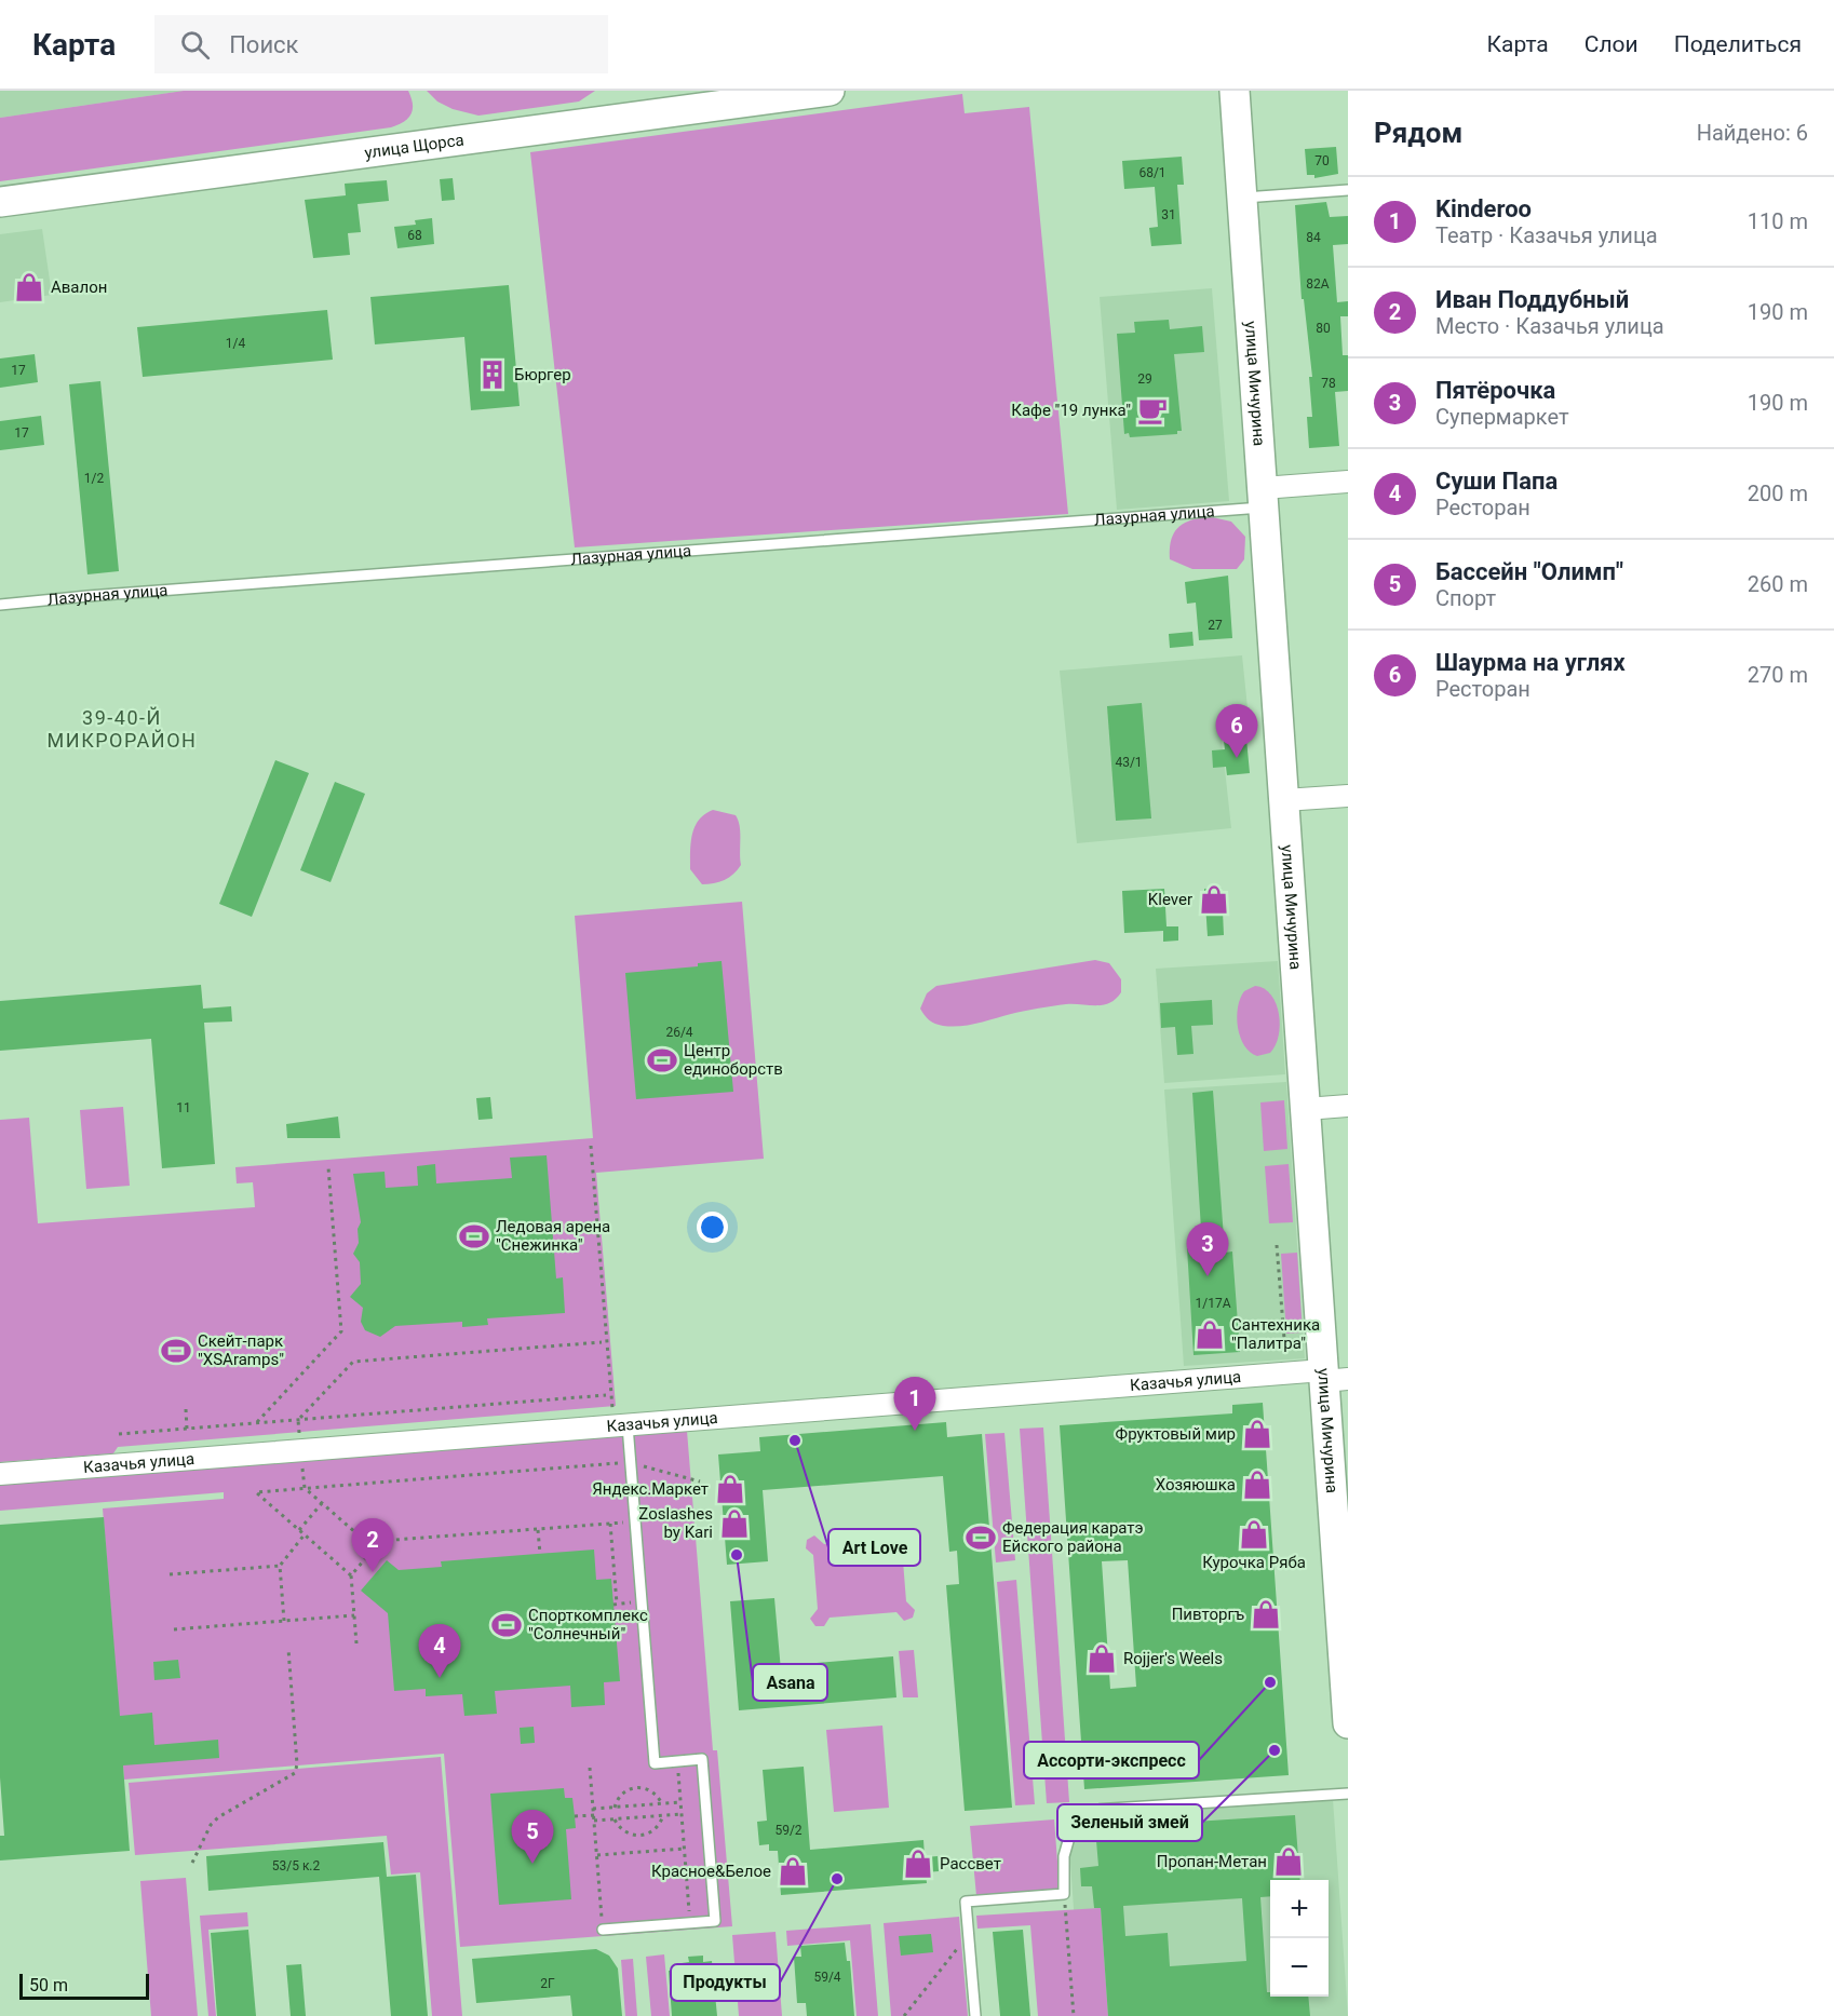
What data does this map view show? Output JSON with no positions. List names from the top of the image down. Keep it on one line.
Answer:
{"streets":{"street":["улица Щорса","улица Мичурина","Лазурная улица","Казачья улица"]},"crossings":[["улица Мичурина","Лазурная улица"],["улица Мичурина","Казачья улица"]],"districts":["39-40-Й МИКРОРАЙОН"],"places":{"shop":["Авалон","Klever","Сантехника \"Палитра\"","Фруктовый мир","Хозяюшка","Яндекс.Маркет","Zoslashes by Kari","Курочка Ряба","Пивторгъ","Rojjer's Weels","Пропан-Метан","Рассвет","Красное&Белое"],"building":["Бюргер"],"cafe":["Кафе \"19 лунка\""],"sports":["Центр единоборств","Ледовая арена \"Снежинка\"","Скейт-парк \"XSAramps\"","Федерация каратэ Ейского района","Спорткомплекс \"Солнечный\""],"other":["Art Love","Asana","Ассорти-экспресс","Зеленый змей","Продукты"]},"house_numbers":["70","68/1","31","68","84","82А","80","1/4","17","29","78","17","1/2","27","43/1","26/4","11","1/17А","59/2","53/5 к.2","59/4","2Г"],"scale_bar":"50 m","page":{"header":"Карта","search":"Поиск","nav":["Карта","Слои","Поделиться"],"heading":["Рядом","Найдено: 6"],"list":[{"mark":"1","name":"Kinderoo","note":"Театр · Казачья улица","value":"110 m"},{"mark":"2","name":"Иван Поддубный","note":"Место · Казачья улица","value":"190 m"},{"mark":"3","name":"Пятёрочка","note":"Супермаркет","value":"190 m"},{"mark":"4","name":"Суши Папа","note":"Ресторан","value":"200 m"},{"mark":"5","name":"Бассейн \"Олимп\"","note":"Спорт","value":"260 m"},{"mark":"6","name":"Шаурма на углях","note":"Ресторан","value":"270 m"}],"pins":["6","3","1","2","4","5"],"map_buttons":["+","−"],"scale":"50 m"}}
